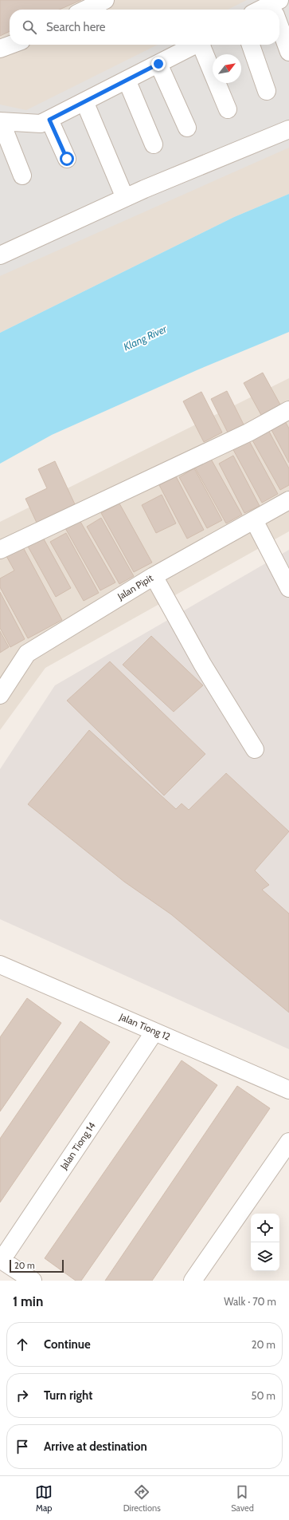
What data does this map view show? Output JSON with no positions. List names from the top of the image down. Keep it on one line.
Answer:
{"streets":{"street":["Jalan Pipit","Jalan Tiong 12","Jalan Tiong 14"]},"crossings":[["Jalan Tiong 12","Jalan Tiong 14"]],"water":["Klang River"],"scale_bar":"20 m","north":"top right","page":{"search":"Search here","scale":"20 m","heading":["1 min","Walk · 70 m"],"list":[["Continue","20 m"],["Turn right","50 m"],"Arrive at destination"],"nav":["Map","Directions","Saved"]}}
